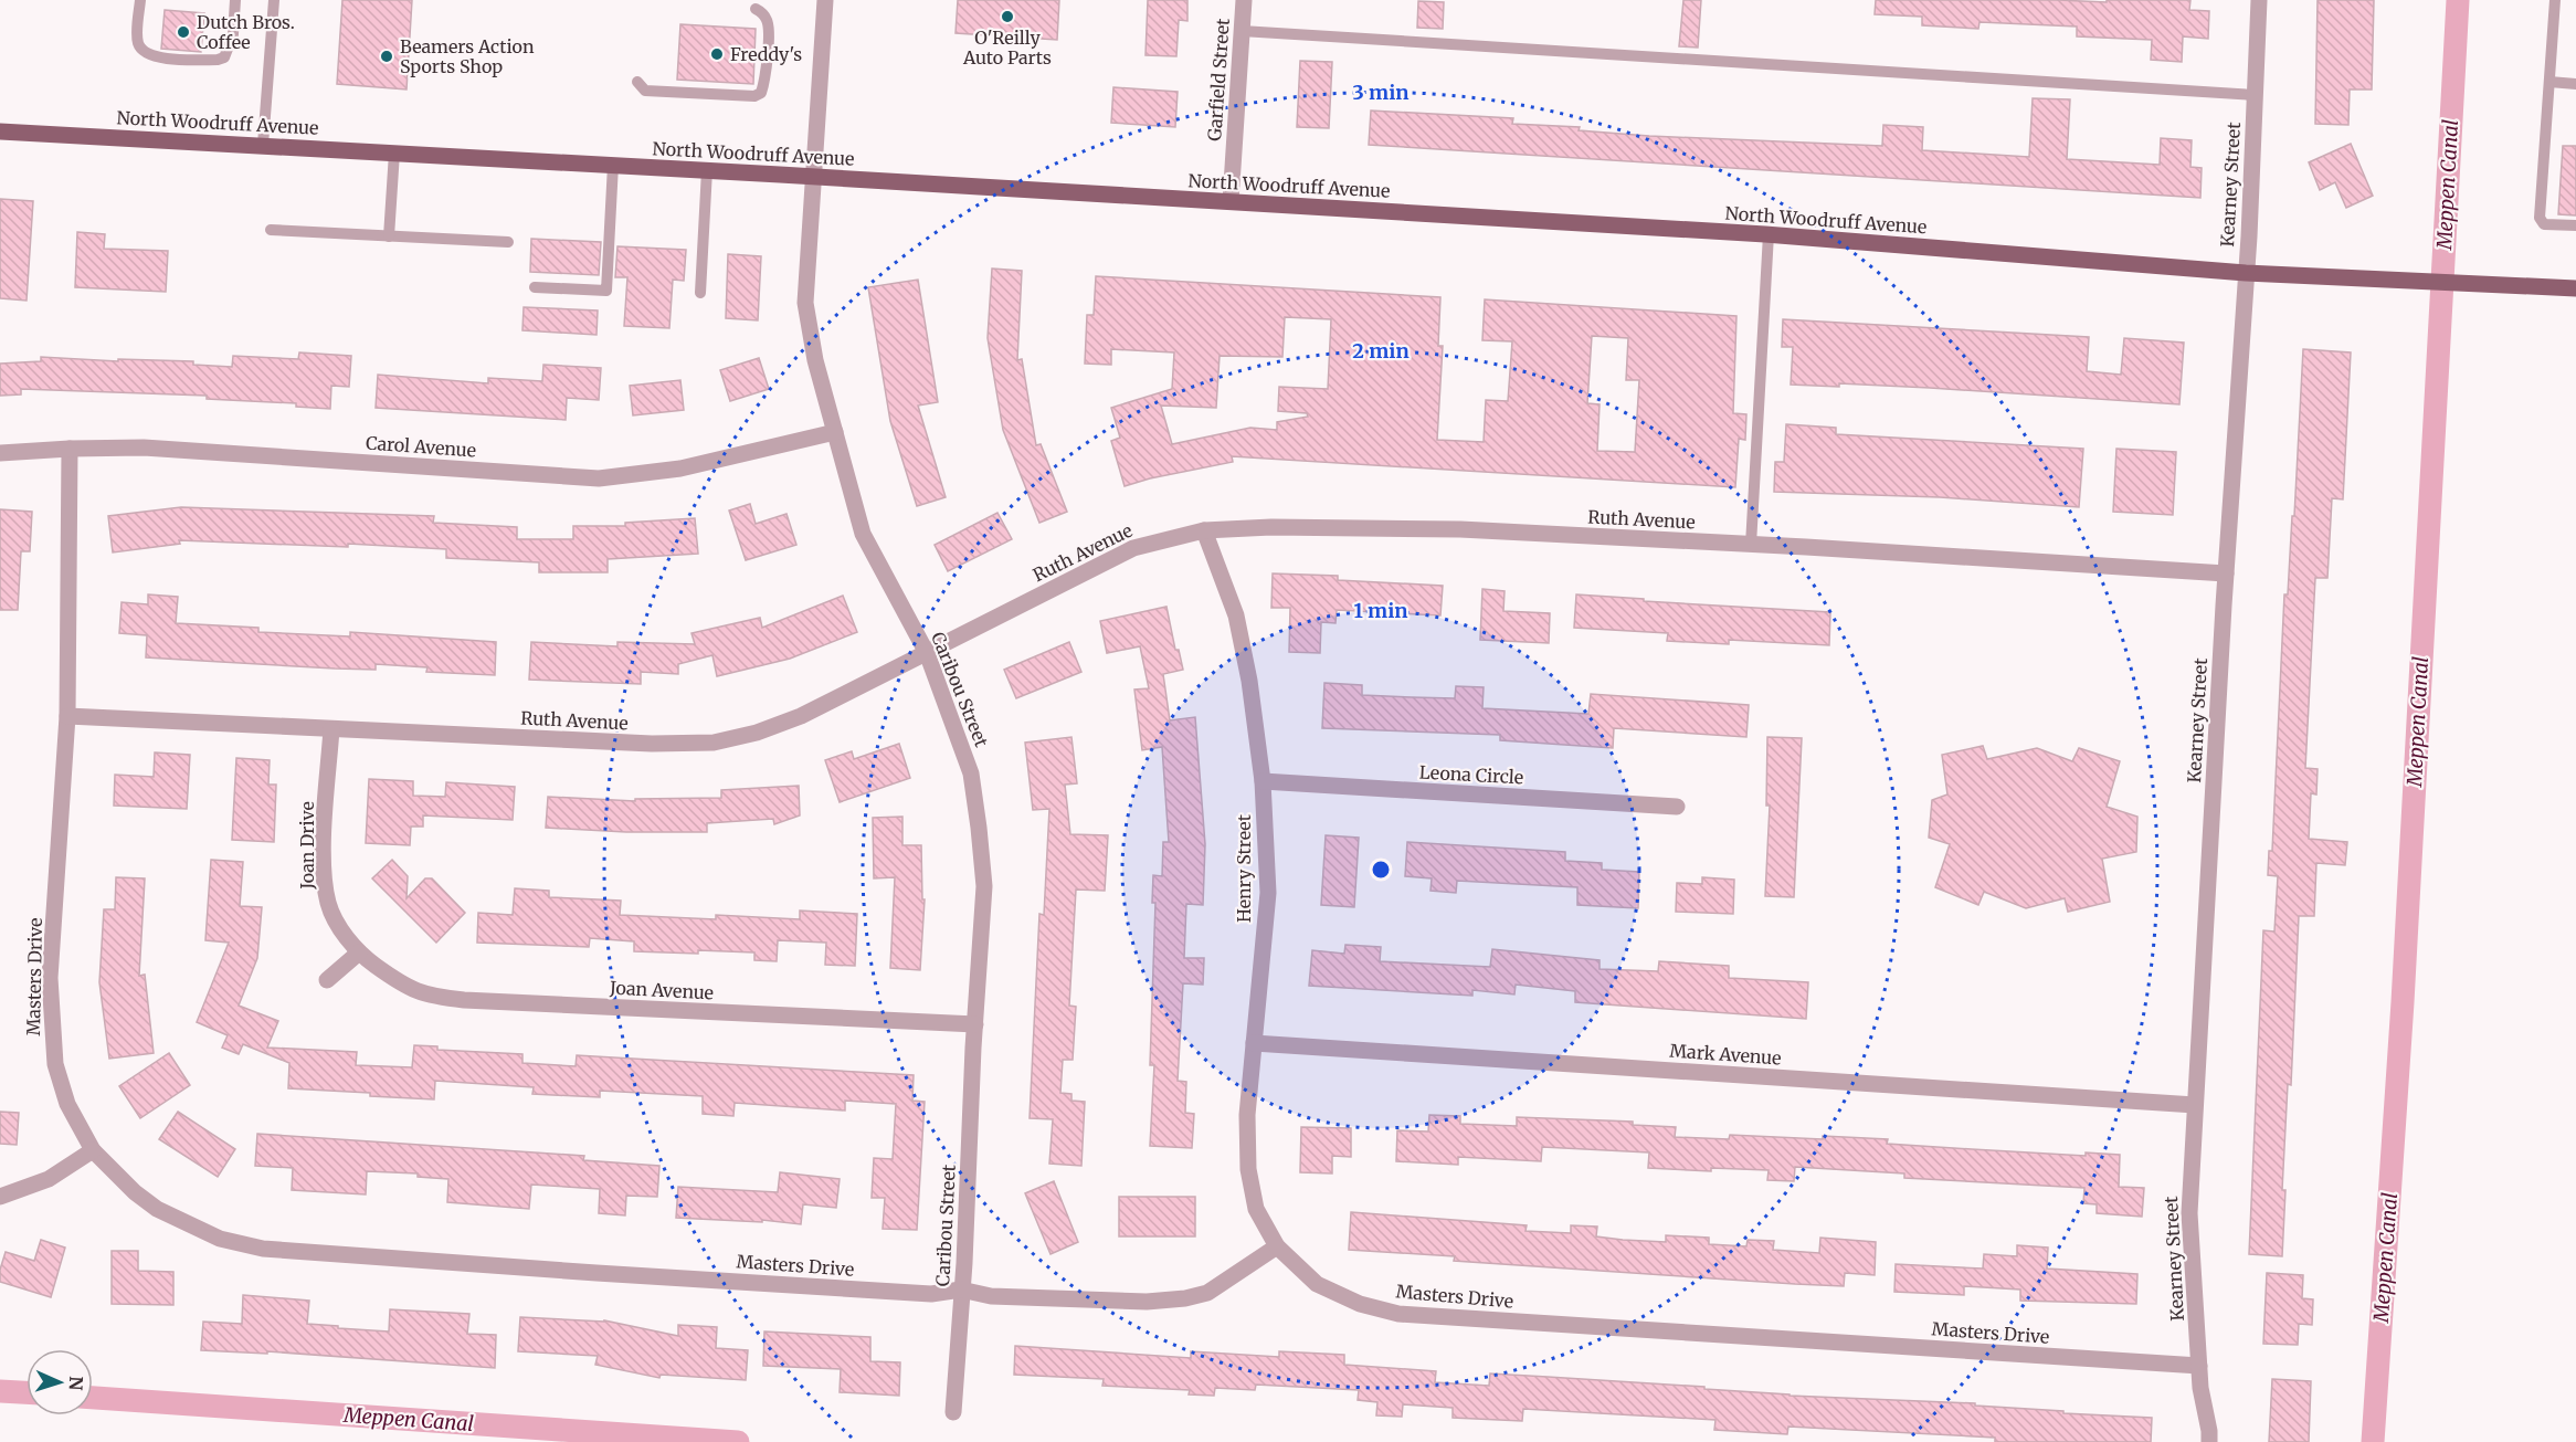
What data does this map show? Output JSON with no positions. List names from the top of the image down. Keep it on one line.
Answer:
{"streets":{"main road":["North Woodruff Avenue"],"street":["Garfield Street","Kearney Street","Carol Avenue","Ruth Avenue","Caribou Street","Leona Circle","Joan Drive","Henry Street","Masters Drive","Joan Avenue","Mark Avenue"]},"crossings":[["Garfield Street","North Woodruff Avenue"],["North Woodruff Avenue","Kearney Street"],["North Woodruff Avenue","Caribou Street"],["Kearney Street","Ruth Avenue"],["Kearney Street","Masters Drive"],["Kearney Street","Mark Avenue"],["Carol Avenue","Caribou Street"],["Carol Avenue","Masters Drive"],["Ruth Avenue","Caribou Street"],["Ruth Avenue","Joan Drive"],["Ruth Avenue","Henry Street"],["Ruth Avenue","Masters Drive"],["Caribou Street","Masters Drive"],["Caribou Street","Joan Avenue"],["Leona Circle","Henry Street"],["Joan Drive","Joan Avenue"],["Henry Street","Masters Drive"],["Henry Street","Mark Avenue"]],"water":["Meppen Canal"],"places":["O'Reilly Auto Parts","Dutch Bros. Coffee","Freddy's","Beamers Action Sports Shop"],"north":"right","rings":["3 min","2 min","1 min"]}
